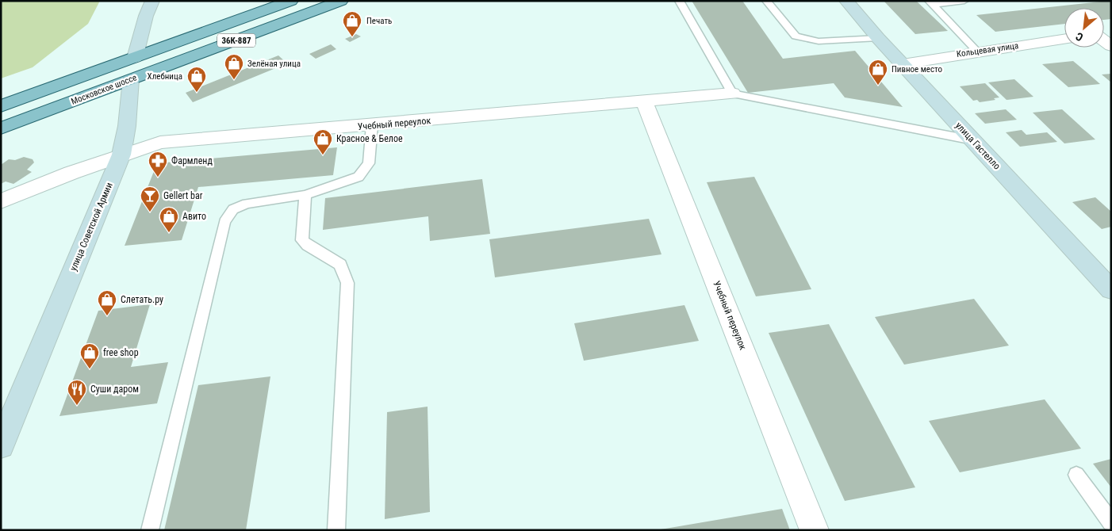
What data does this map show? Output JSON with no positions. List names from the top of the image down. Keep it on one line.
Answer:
{"streets":{"main road":["36К-887","Московское шоссе","улица Гастелло","улица Советской Армии"],"street":["Кольцевая улица","Учебный переулок"]},"crossings":[["Кольцевая улица","улица Гастелло"],["Московское шоссе","улица Советской Армии"],["Учебный переулок","улица Советской Армии"]],"places":{"shop":["Печать","Зелёная улица","Пивное место","Хлебница","Красное & Белое","Авито","Слетать.ру","free shop"],"pharmacy":["Фармленд"],"bar":["Gellert bar"],"restaurant":["Суши даром"]},"north":"bottom left"}
